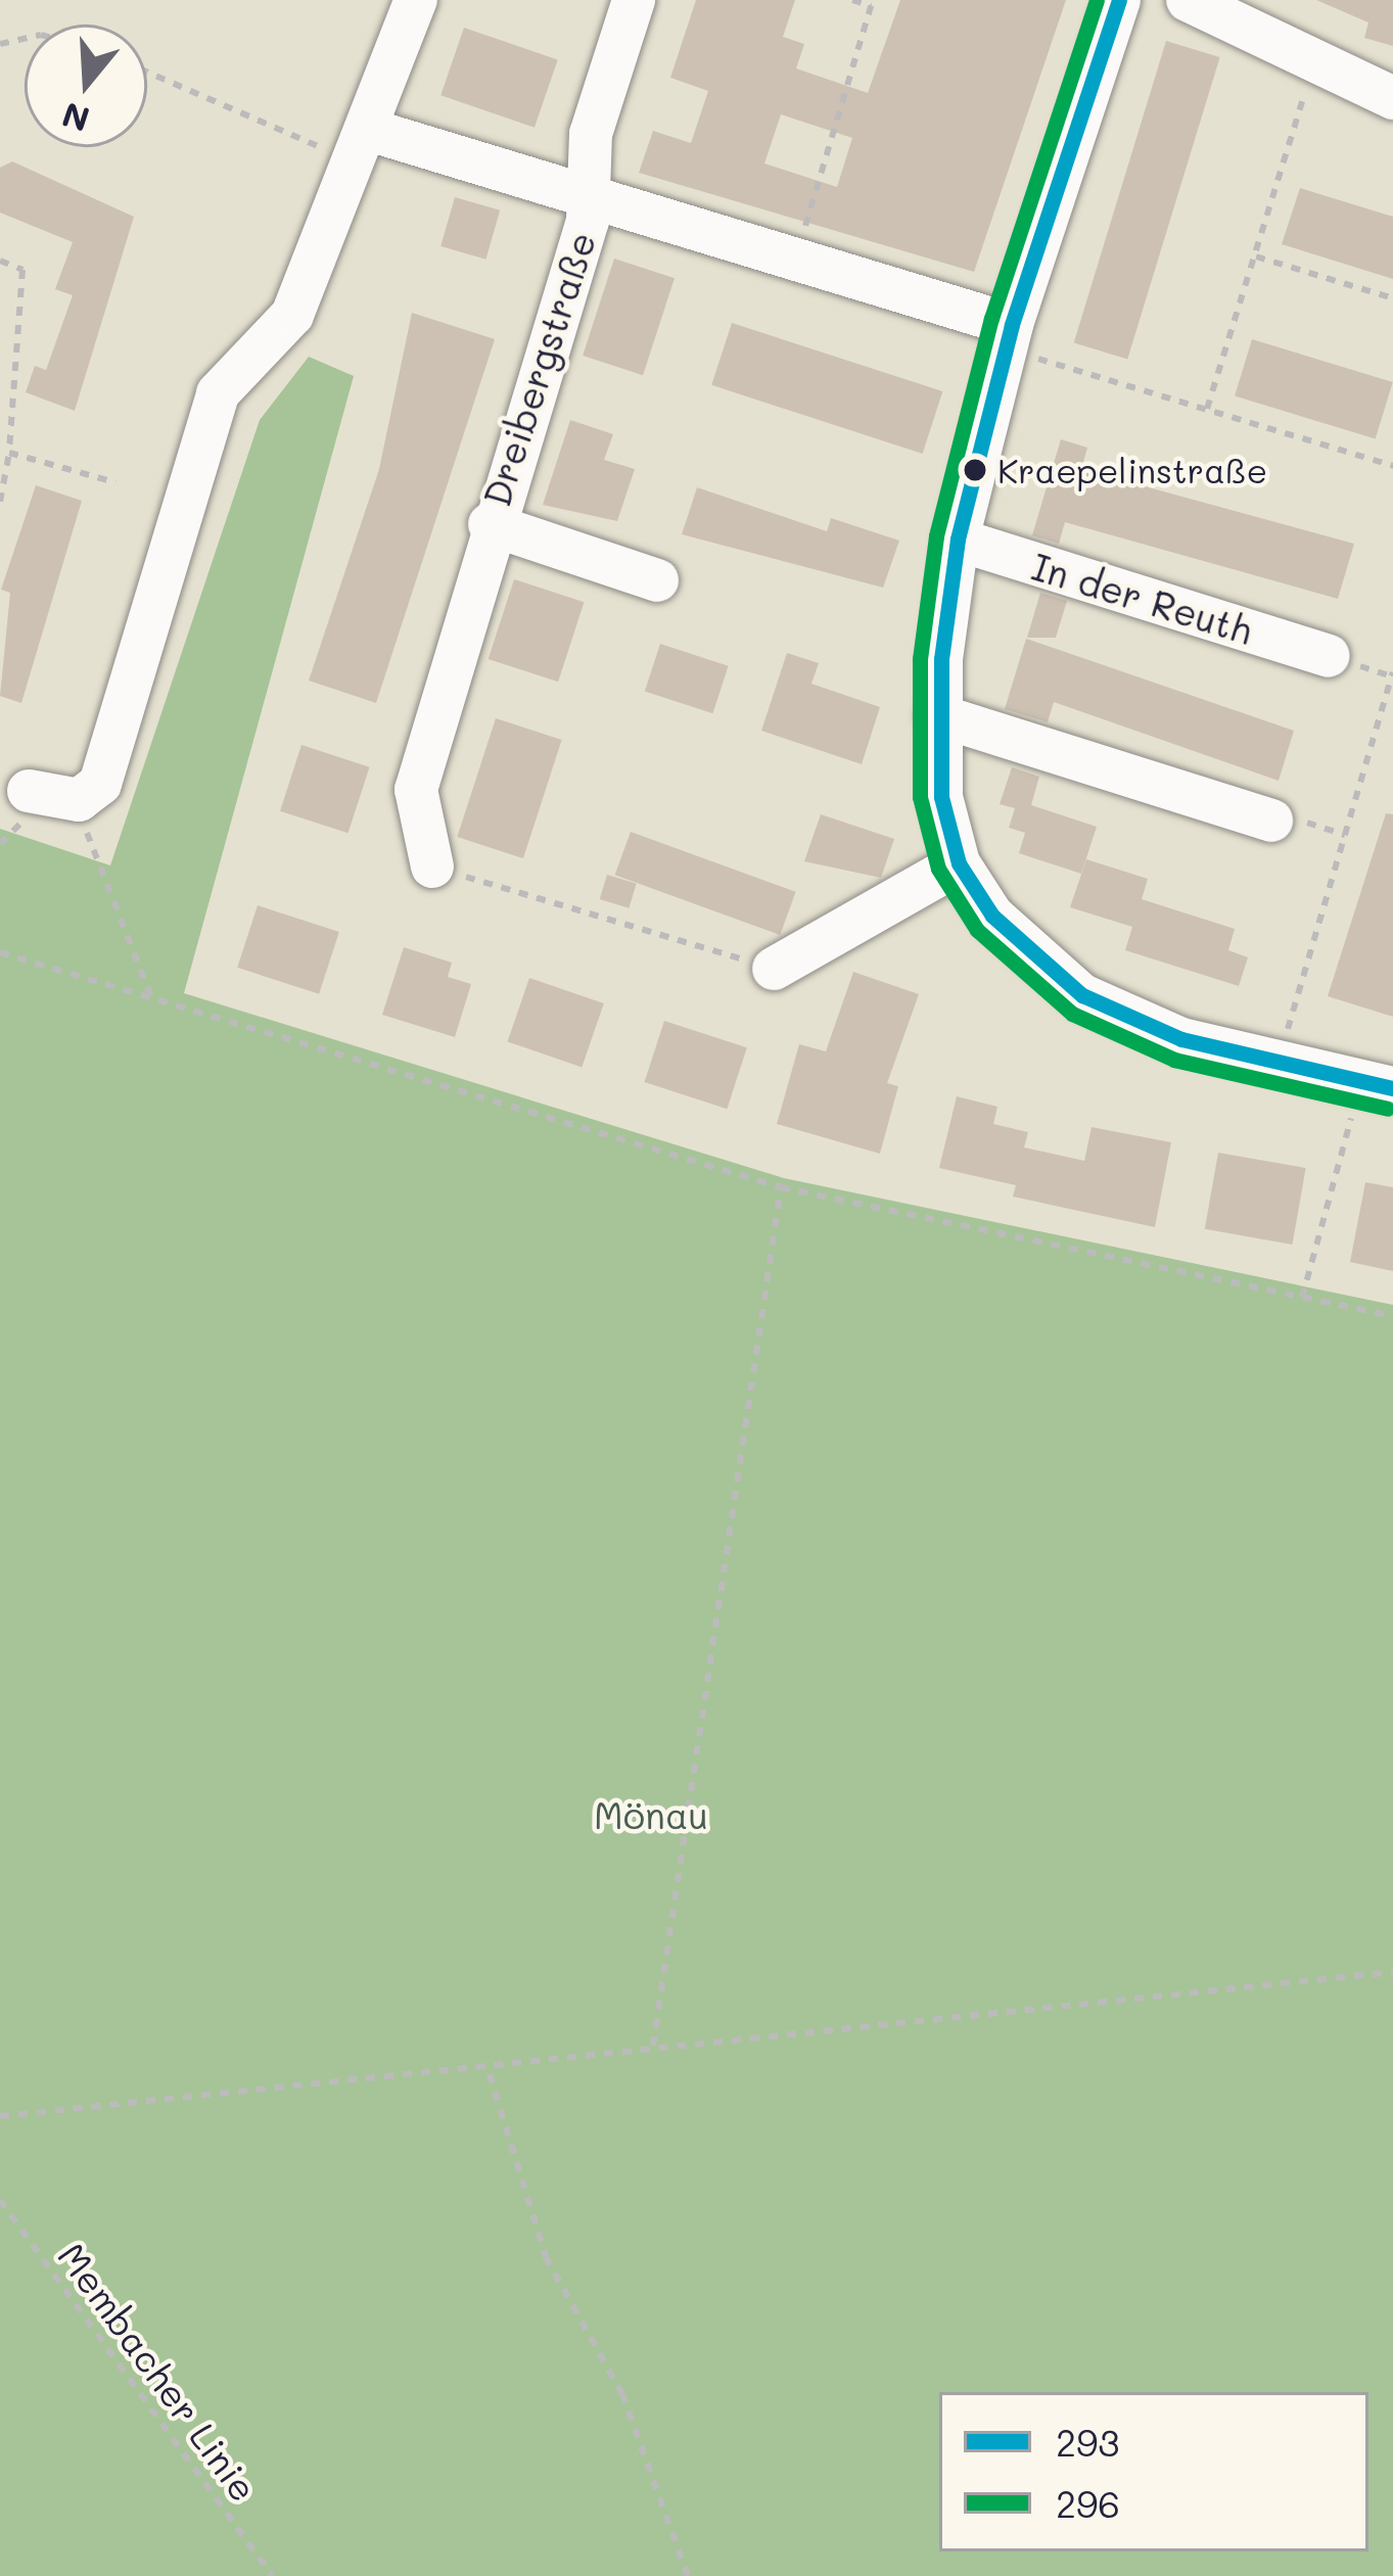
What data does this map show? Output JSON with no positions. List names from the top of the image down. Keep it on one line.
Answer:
{"streets":{"street":["Dreibergstraße","In der Reuth"],"path":["Membacher Linie"]},"parks":["Mönau"],"places":["Kraepelinstraße"],"lines":["transit line 293","transit line 296"],"legend":["293","296"],"north":"bottom"}
